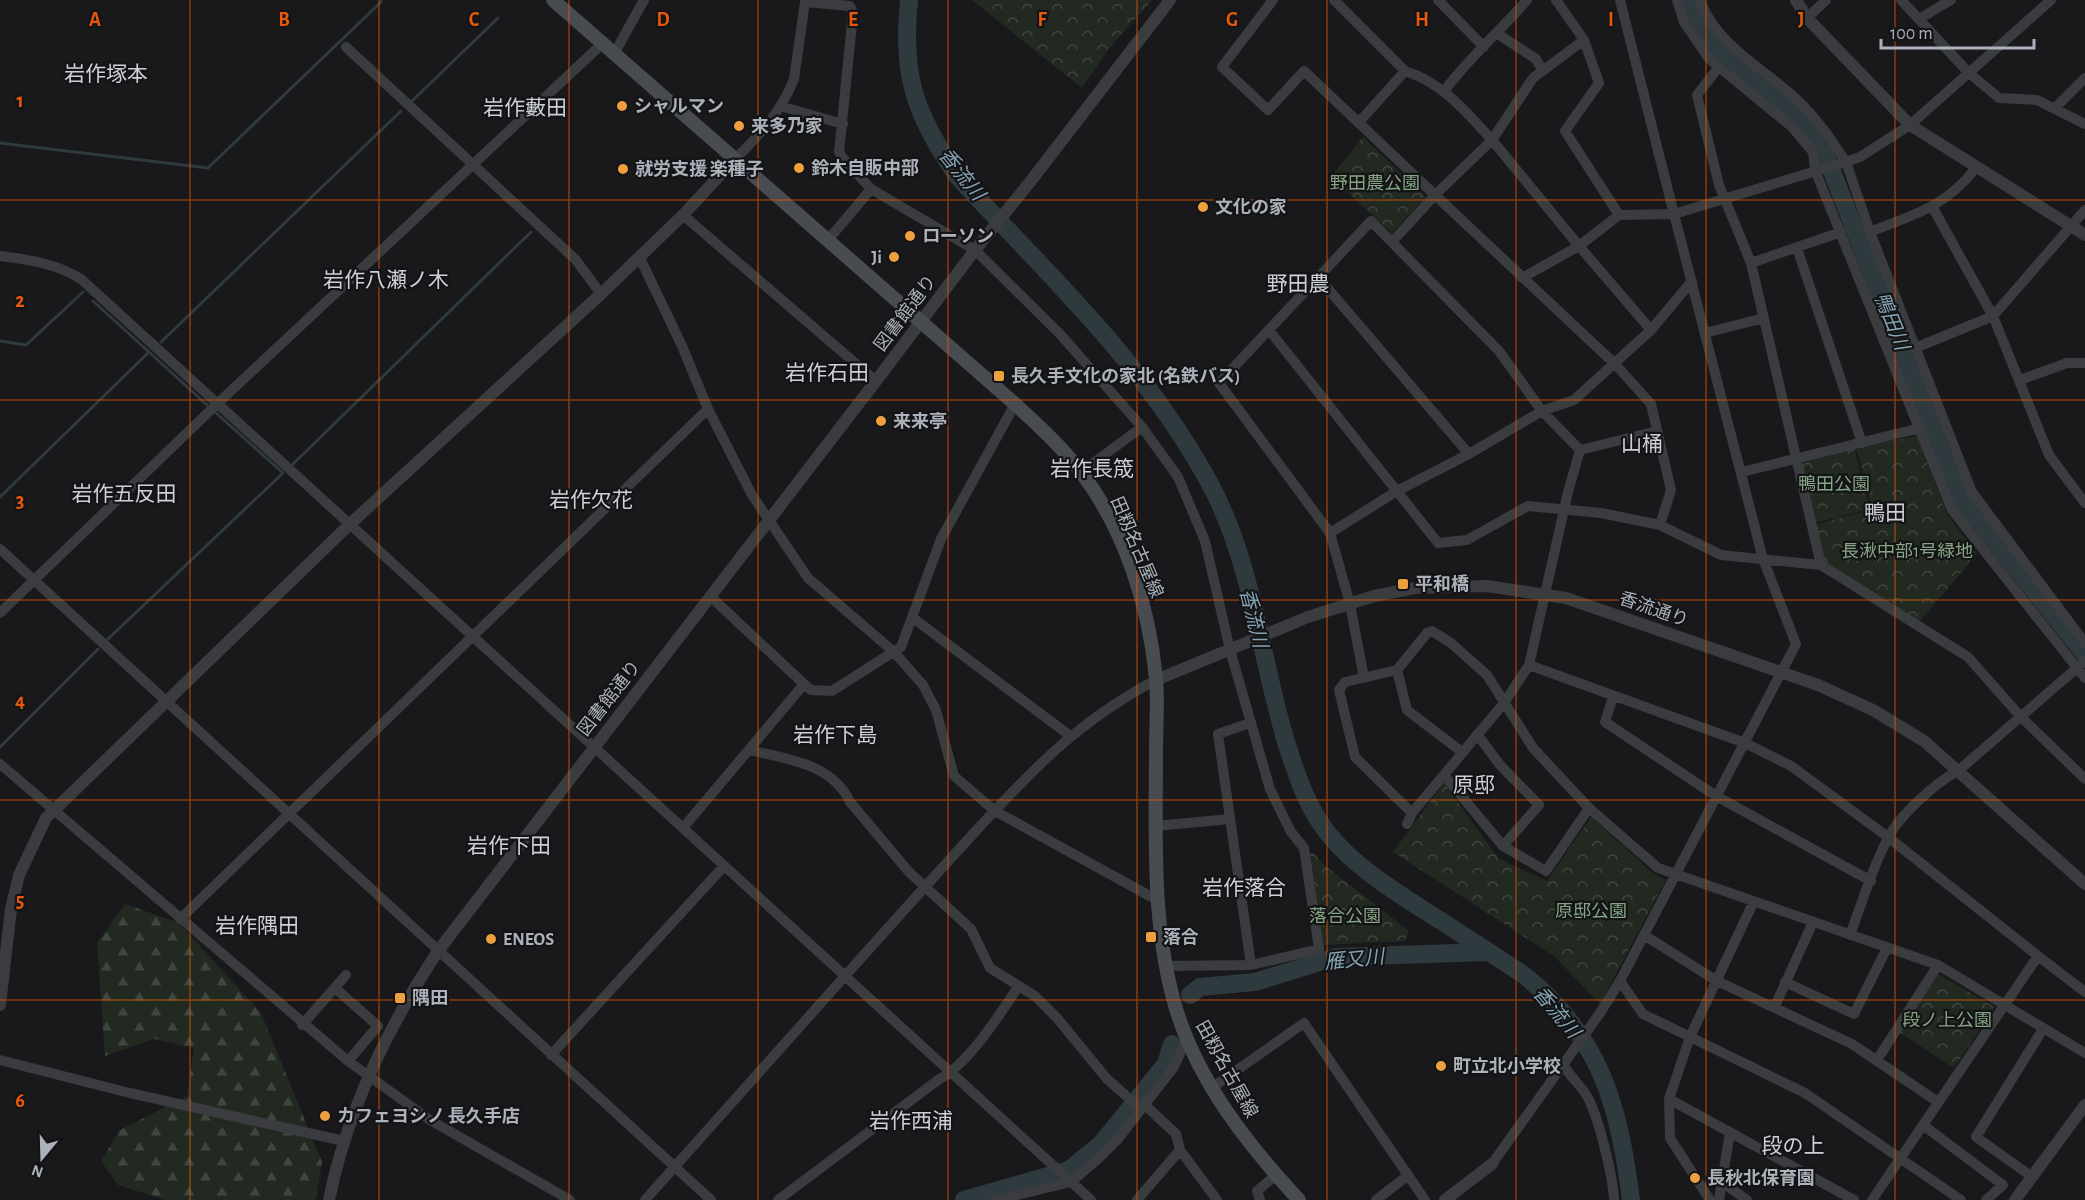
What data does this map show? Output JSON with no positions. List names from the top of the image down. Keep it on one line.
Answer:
{"streets":{"main road":["田籾名古屋線"],"street":["図書館通り","香流通り"]},"crossings":[["図書館通り","田籾名古屋線"],["田籾名古屋線","香流通り"]],"districts":["岩作塚本","岩作藪田","岩作八瀬ノ木","野田農","岩作石田","山桶","岩作長筬","岩作五反田","岩作欠花","鴨田","岩作下島","原邸","岩作下田","岩作落合","岩作隅田","岩作西浦","段の上"],"water":["香流川","鴨田川","雁又川"],"parks":["野田農公園","鴨田公園","長湫中部1号緑地","原邸公園","落合公園","段ノ上公園"],"places":{"other":["シャルマン","来多乃家","鈴木自販中部","就労支援 楽種子","文化の家","ローソン","Ji","来来亭","ENEOS","町立北小学校","カフェヨシノ 長久手店","長秋北保育園"],"transit":["長久手文化の家北 (名鉄バス)","平和橋","落合","隅田"]},"scale_bar":"100 m","north":"bottom","grid":{"columns":["A","B","C","D","E","F","G","H","I","J"],"rows":["1","2","3","4","5","6"]}}
